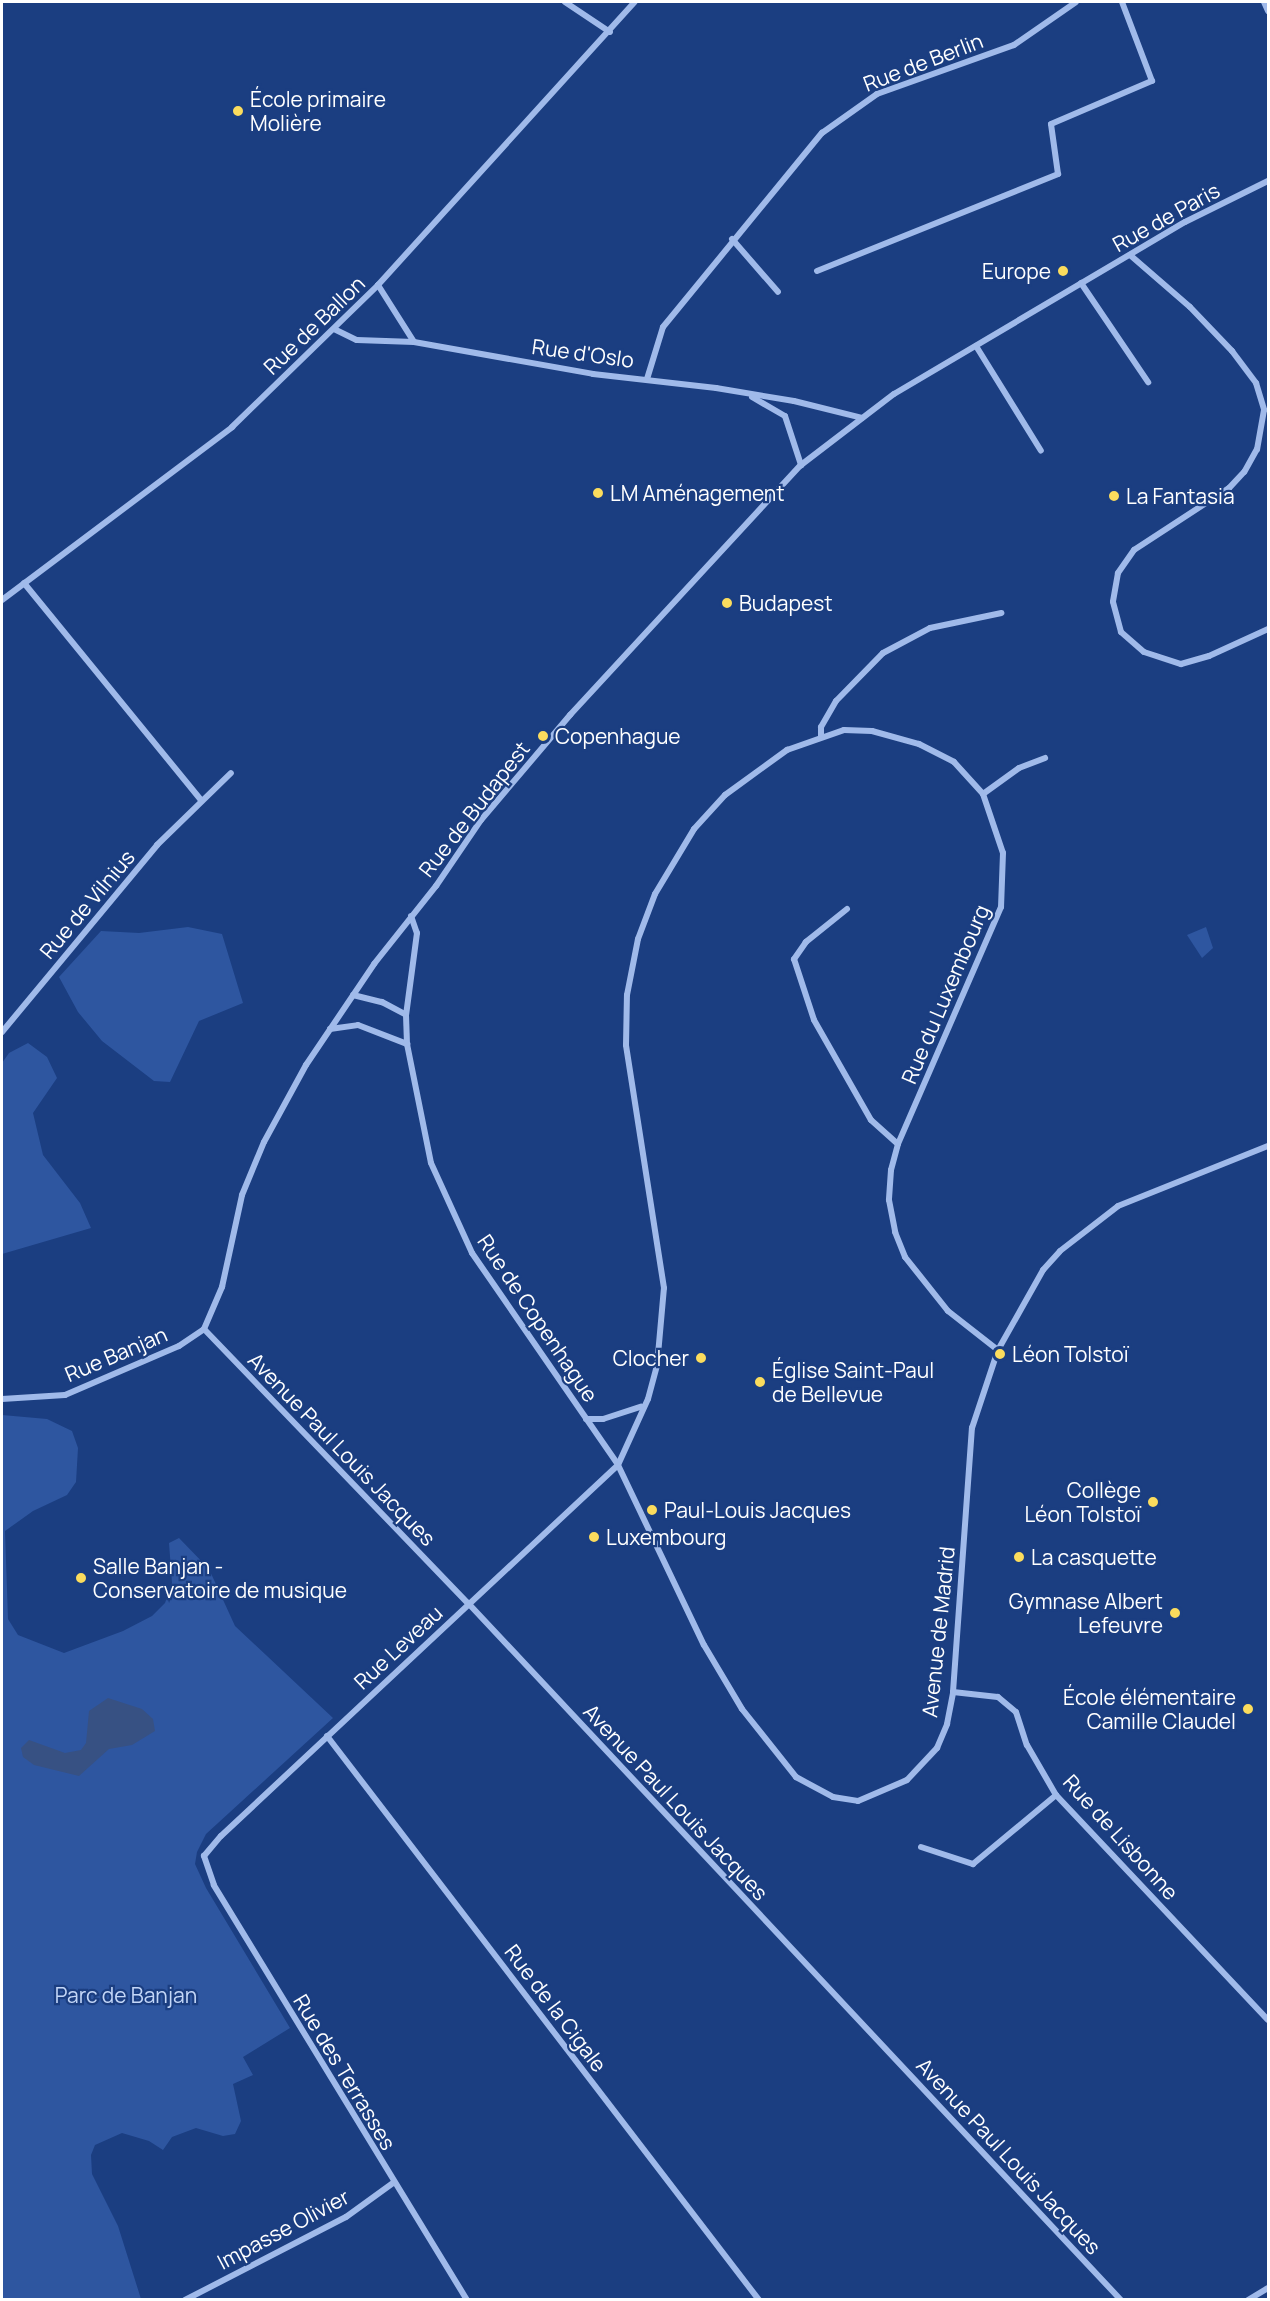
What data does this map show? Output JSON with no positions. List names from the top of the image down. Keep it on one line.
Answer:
{"streets":{"street":["Rue de Berlin","Rue de Paris","Rue de Ballon","Rue d'Oslo","Rue de Budapest","Rue de Vilnius","Rue du Luxembourg","Rue de Copenhague","Rue Banjan","Avenue Paul Louis Jacques","Avenue de Madrid","Rue Leveau","Rue de Lisbonne","Rue de la Cigale","Rue des Terrasses","Impasse Olivier"]},"crossings":[["Rue de Berlin","Rue d'Oslo"],["Rue de Paris","Rue de Budapest"],["Rue de Ballon","Rue d'Oslo"],["Rue d'Oslo","Rue de Budapest"],["Rue de Budapest","Rue de Copenhague"],["Rue de Budapest","Rue Banjan"],["Rue de Budapest","Avenue Paul Louis Jacques"],["Rue du Luxembourg","Rue de Copenhague"],["Rue du Luxembourg","Avenue de Madrid"],["Rue du Luxembourg","Rue Leveau"],["Rue de Copenhague","Avenue de Madrid"],["Rue de Copenhague","Rue Leveau"],["Rue Banjan","Avenue Paul Louis Jacques"],["Avenue Paul Louis Jacques","Rue Leveau"],["Avenue de Madrid","Rue Leveau"],["Avenue de Madrid","Rue de Lisbonne"],["Rue Leveau","Rue de la Cigale"],["Rue Leveau","Rue des Terrasses"],["Rue des Terrasses","Impasse Olivier"]],"parks":["Parc de Banjan"],"places":["École primaire Molière","Europe","LM Aménagement","La Fantasia","Budapest","Copenhague","Léon Tolstoï","Clocher","Église Saint-Paul de Bellevue","Collège Léon Tolstoï","Paul-Louis Jacques","Luxembourg","La casquette","Salle Banjan - Conservatoire de musique","Gymnase Albert Lefeuvre","École élémentaire Camille Claudel"]}
